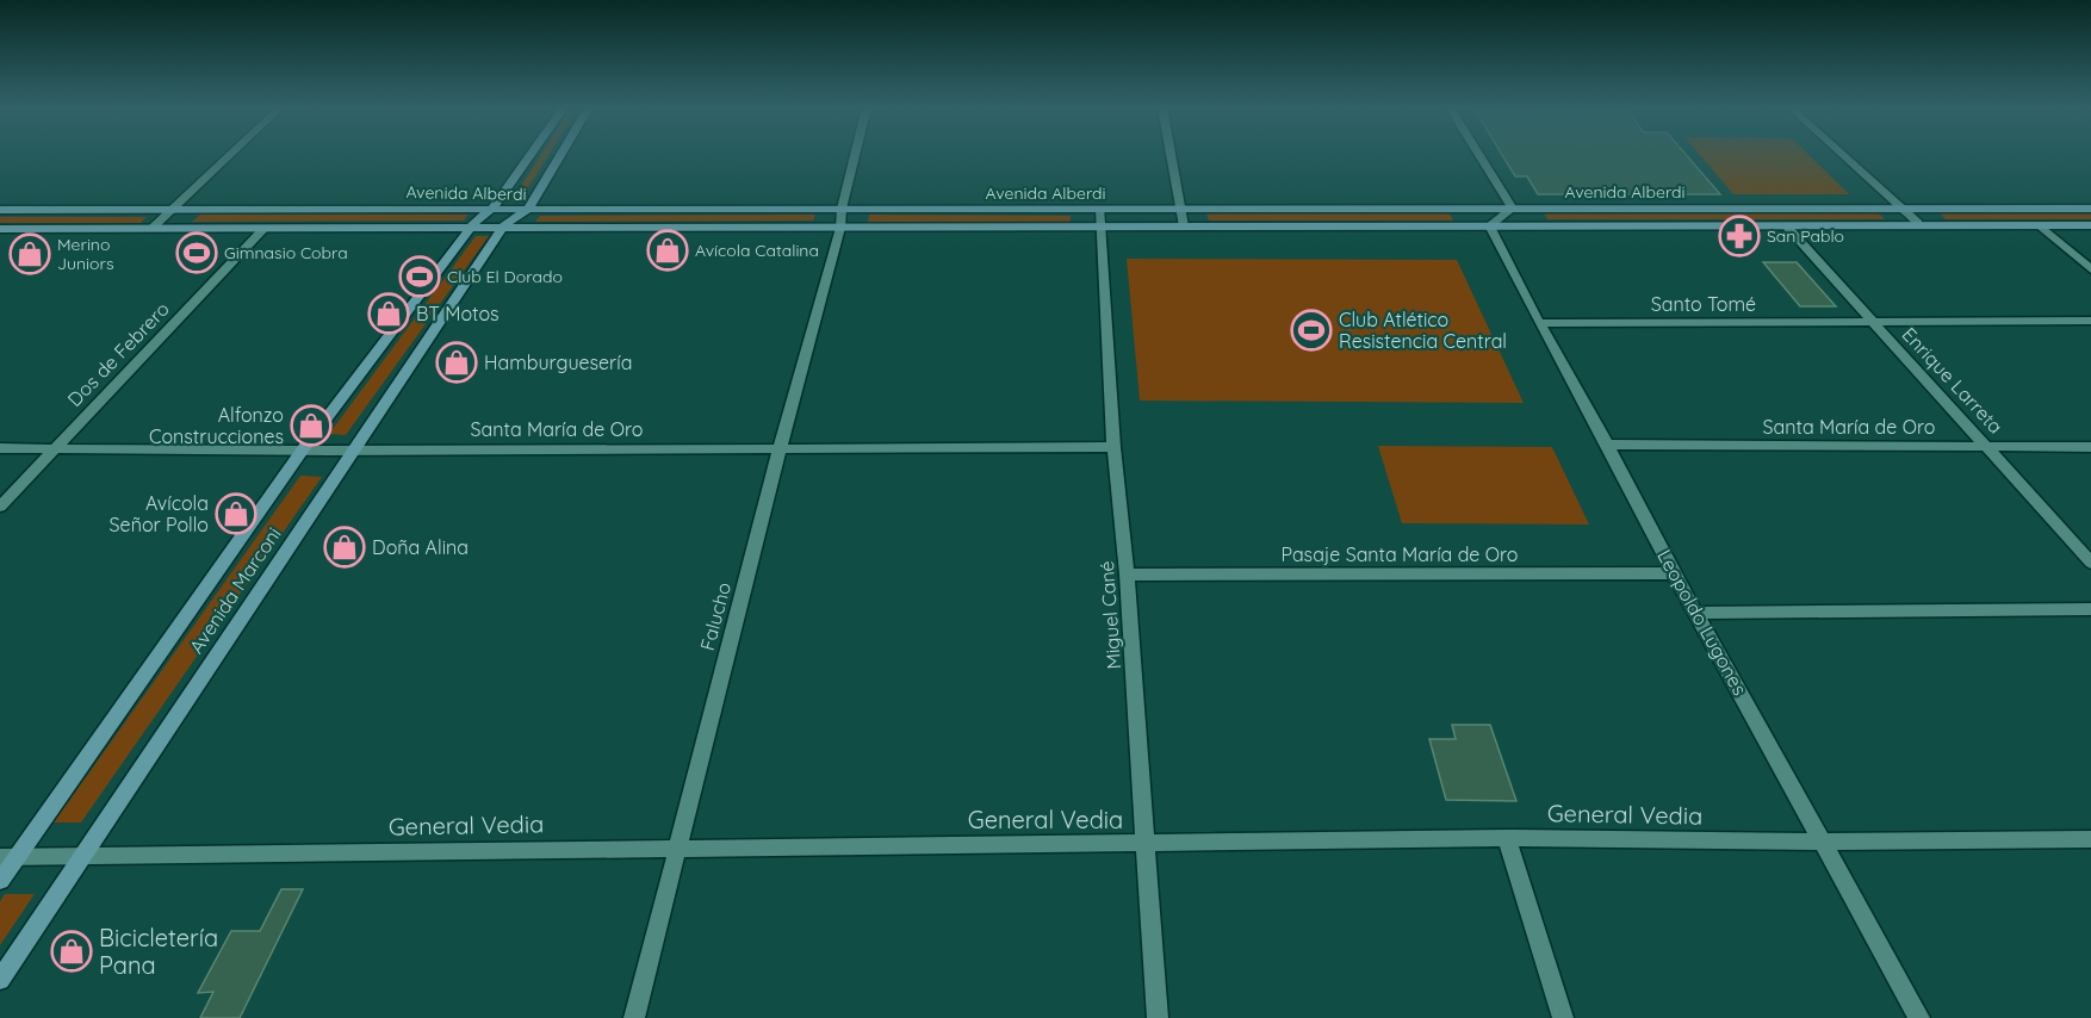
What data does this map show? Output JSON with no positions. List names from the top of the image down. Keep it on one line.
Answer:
{"streets":{"main road":["Avenida Alberdi","Avenida Marconi"],"street":["Santo Tomé","Dos de Febrero","Enrique Larreta","Santa María de Oro","Pasaje Santa María de Oro","Miguel Cané","Falucho","Leopoldo Lugones","General Vedia"]},"crossings":[["Avenida Alberdi","Dos de Febrero"],["Avenida Alberdi","Enrique Larreta"],["Avenida Alberdi","Avenida Marconi"],["Avenida Alberdi","Miguel Cané"],["Avenida Alberdi","Falucho"],["Avenida Alberdi","Leopoldo Lugones"],["Santo Tomé","Enrique Larreta"],["Santo Tomé","Leopoldo Lugones"],["Dos de Febrero","Santa María de Oro"],["Enrique Larreta","Santa María de Oro"],["Santa María de Oro","Avenida Marconi"],["Santa María de Oro","Miguel Cané"],["Santa María de Oro","Falucho"],["Santa María de Oro","Leopoldo Lugones"],["Pasaje Santa María de Oro","Miguel Cané"],["Pasaje Santa María de Oro","Leopoldo Lugones"],["Avenida Marconi","General Vedia"],["Miguel Cané","General Vedia"],["Falucho","General Vedia"],["Leopoldo Lugones","General Vedia"]],"places":{"pharmacy":["San Pablo"],"shop":["Avícola Catalina","Merino Juniors","BT Motos","Hamburguesería","Alfonzo Construcciones","Avícola Señor Pollo","Doña Alina","Bicicletería Pana"],"sports":["Gimnasio Cobra","Club El Dorado","Club Atlético Resistencia Central"]}}
